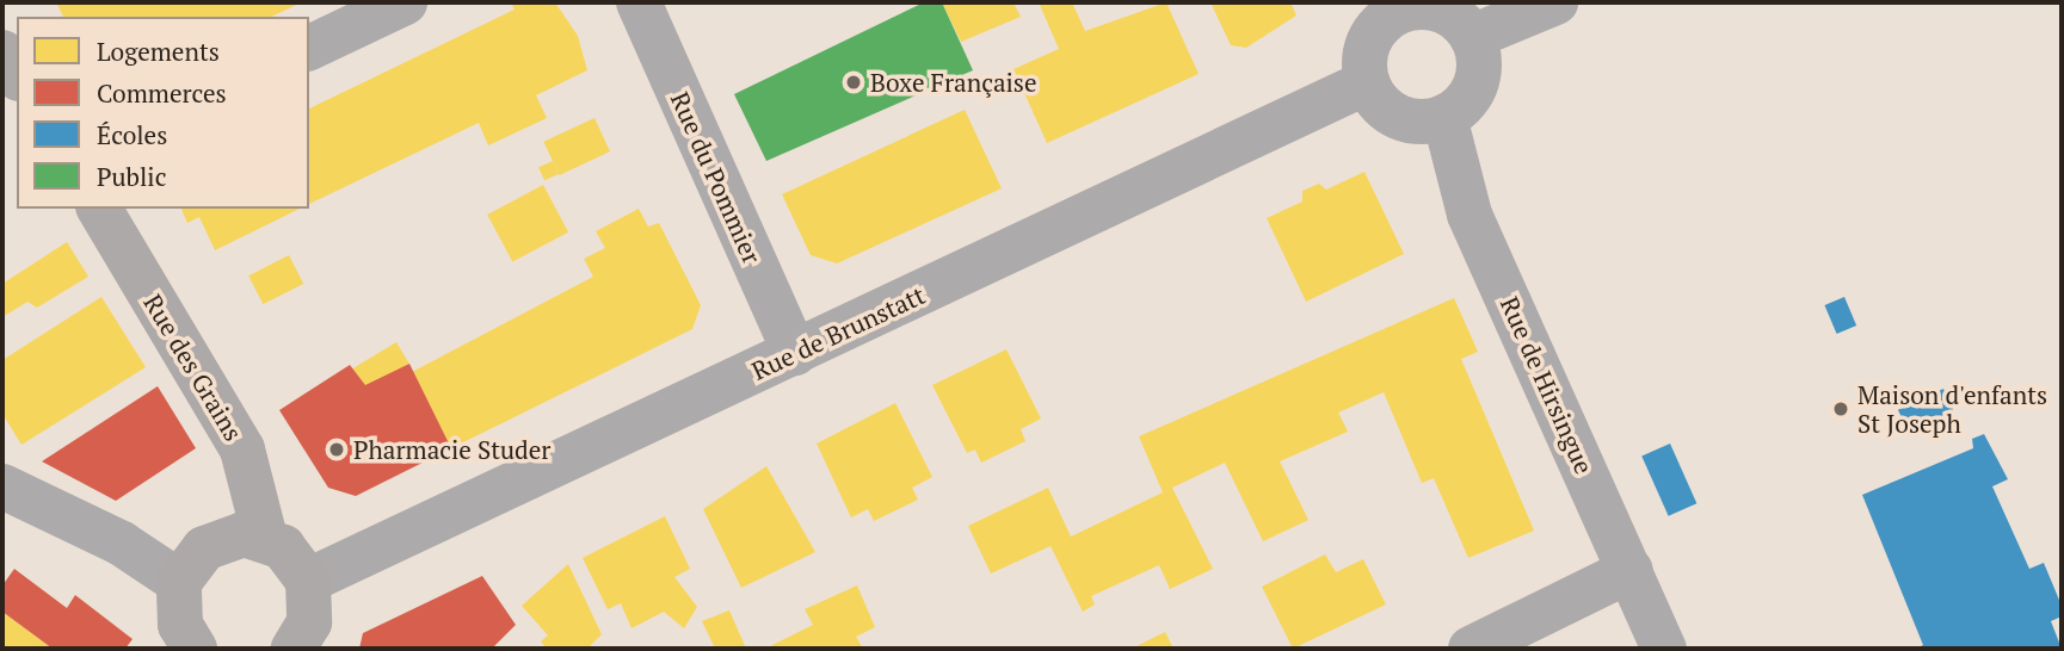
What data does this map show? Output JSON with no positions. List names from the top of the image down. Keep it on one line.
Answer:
{"streets":{"street":["Rue du Pommier","Rue de Brunstatt","Rue des Grains","Rue de Hirsingue"]},"crossings":[["Rue du Pommier","Rue de Brunstatt"],["Rue de Brunstatt","Rue de Hirsingue"]],"places":["Boxe Française","Maison d'enfants St Joseph","Pharmacie Studer"],"legend":["Logements","Commerces","Écoles","Public"]}
